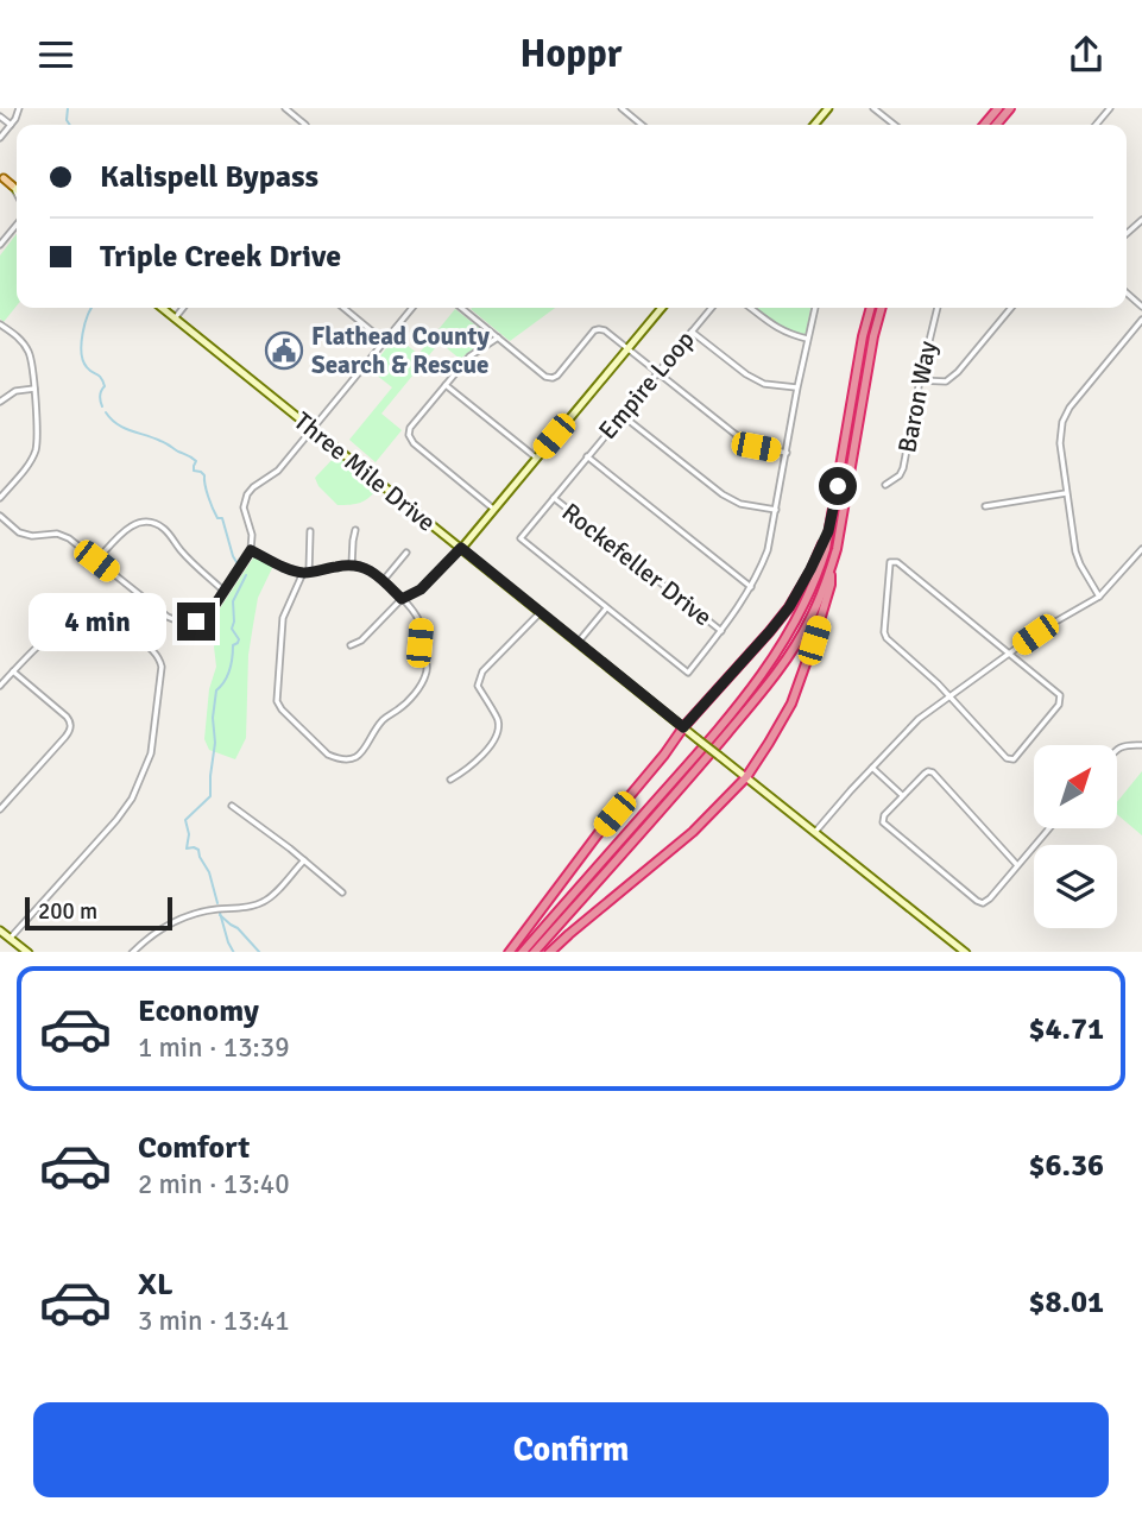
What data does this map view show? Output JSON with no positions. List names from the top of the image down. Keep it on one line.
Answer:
{"streets":{"main road":["Three Mile Drive"],"street":["Empire Loop","Baron Way","Rockefeller Drive"]},"crossings":[["Empire Loop","Rockefeller Drive"]],"places":{"public building":["Flathead County Search & Rescue"]},"scale_bar":"200 m","north":"top right","page":{"header":"Hoppr","banner":["Kalispell Bypass","Triple Creek Drive"],"bubble":"4 min","scale":"200 m","list":[{"name":"Economy","note":"1 min · 13:39","value":"$4.71"},{"name":"Comfort","note":"2 min · 13:40","value":"$6.36"},{"name":"XL","note":"3 min · 13:41","value":"$8.01"}],"buttons":"Confirm"}}
